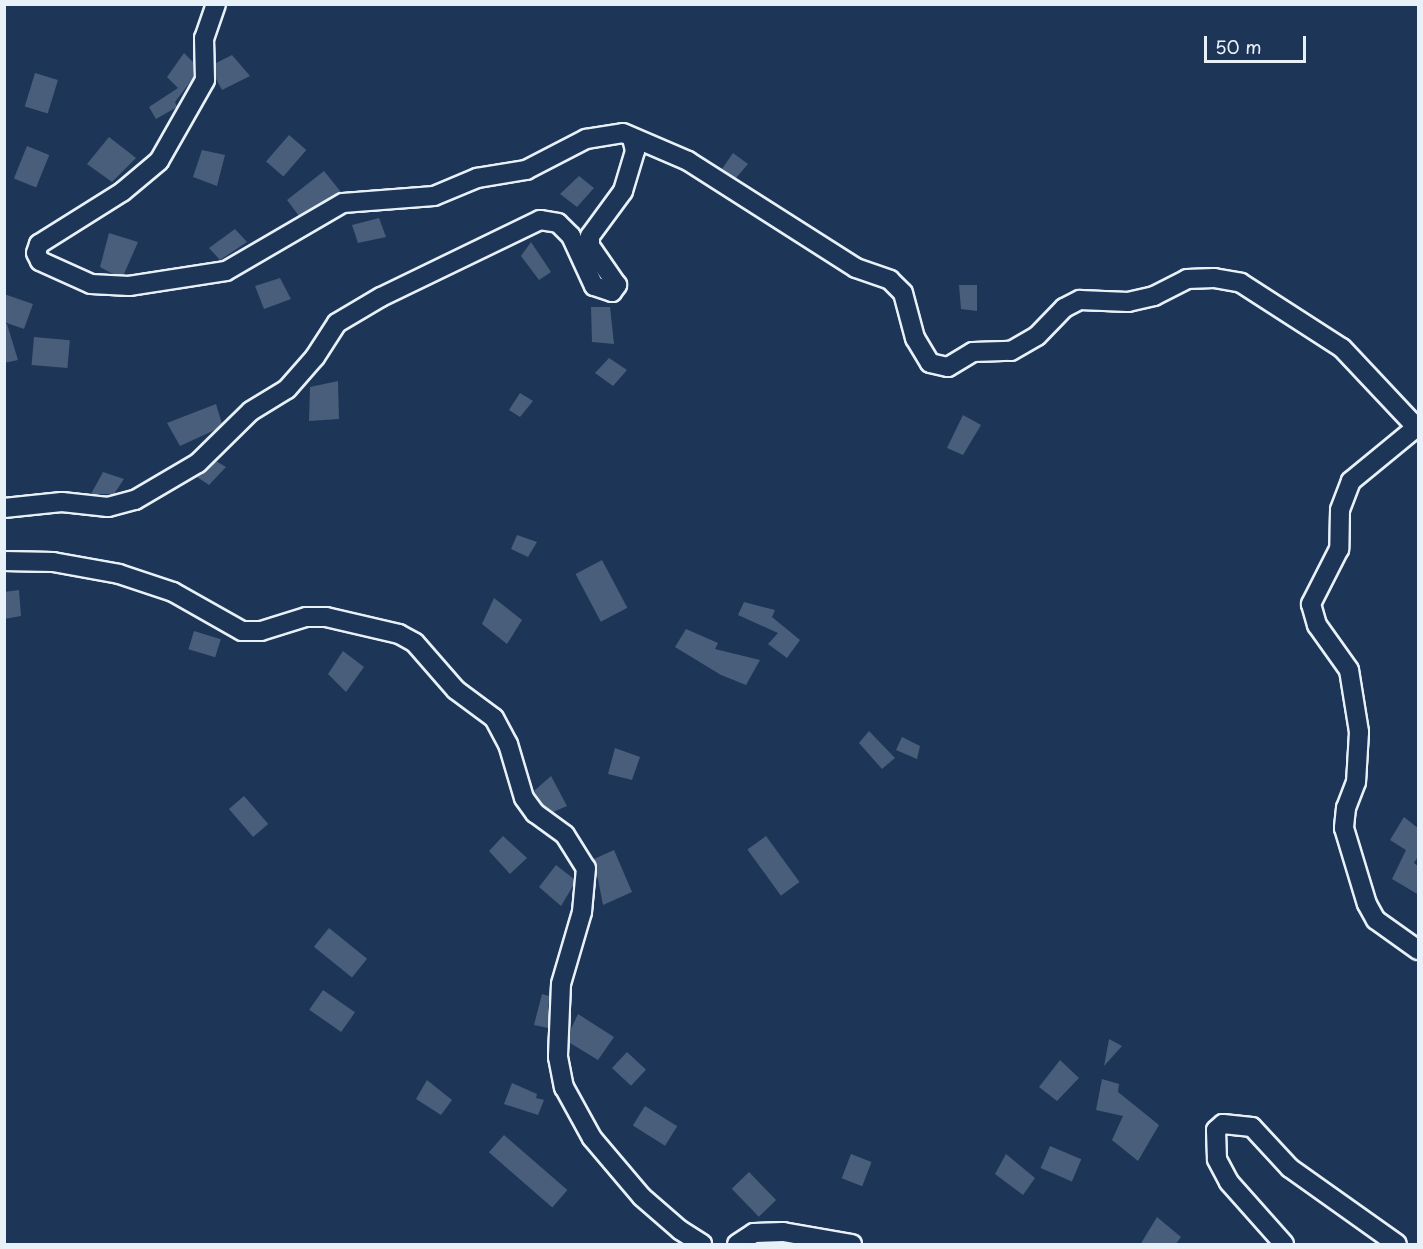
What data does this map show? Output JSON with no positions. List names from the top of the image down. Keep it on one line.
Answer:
{"scale_bar":"50 m"}
